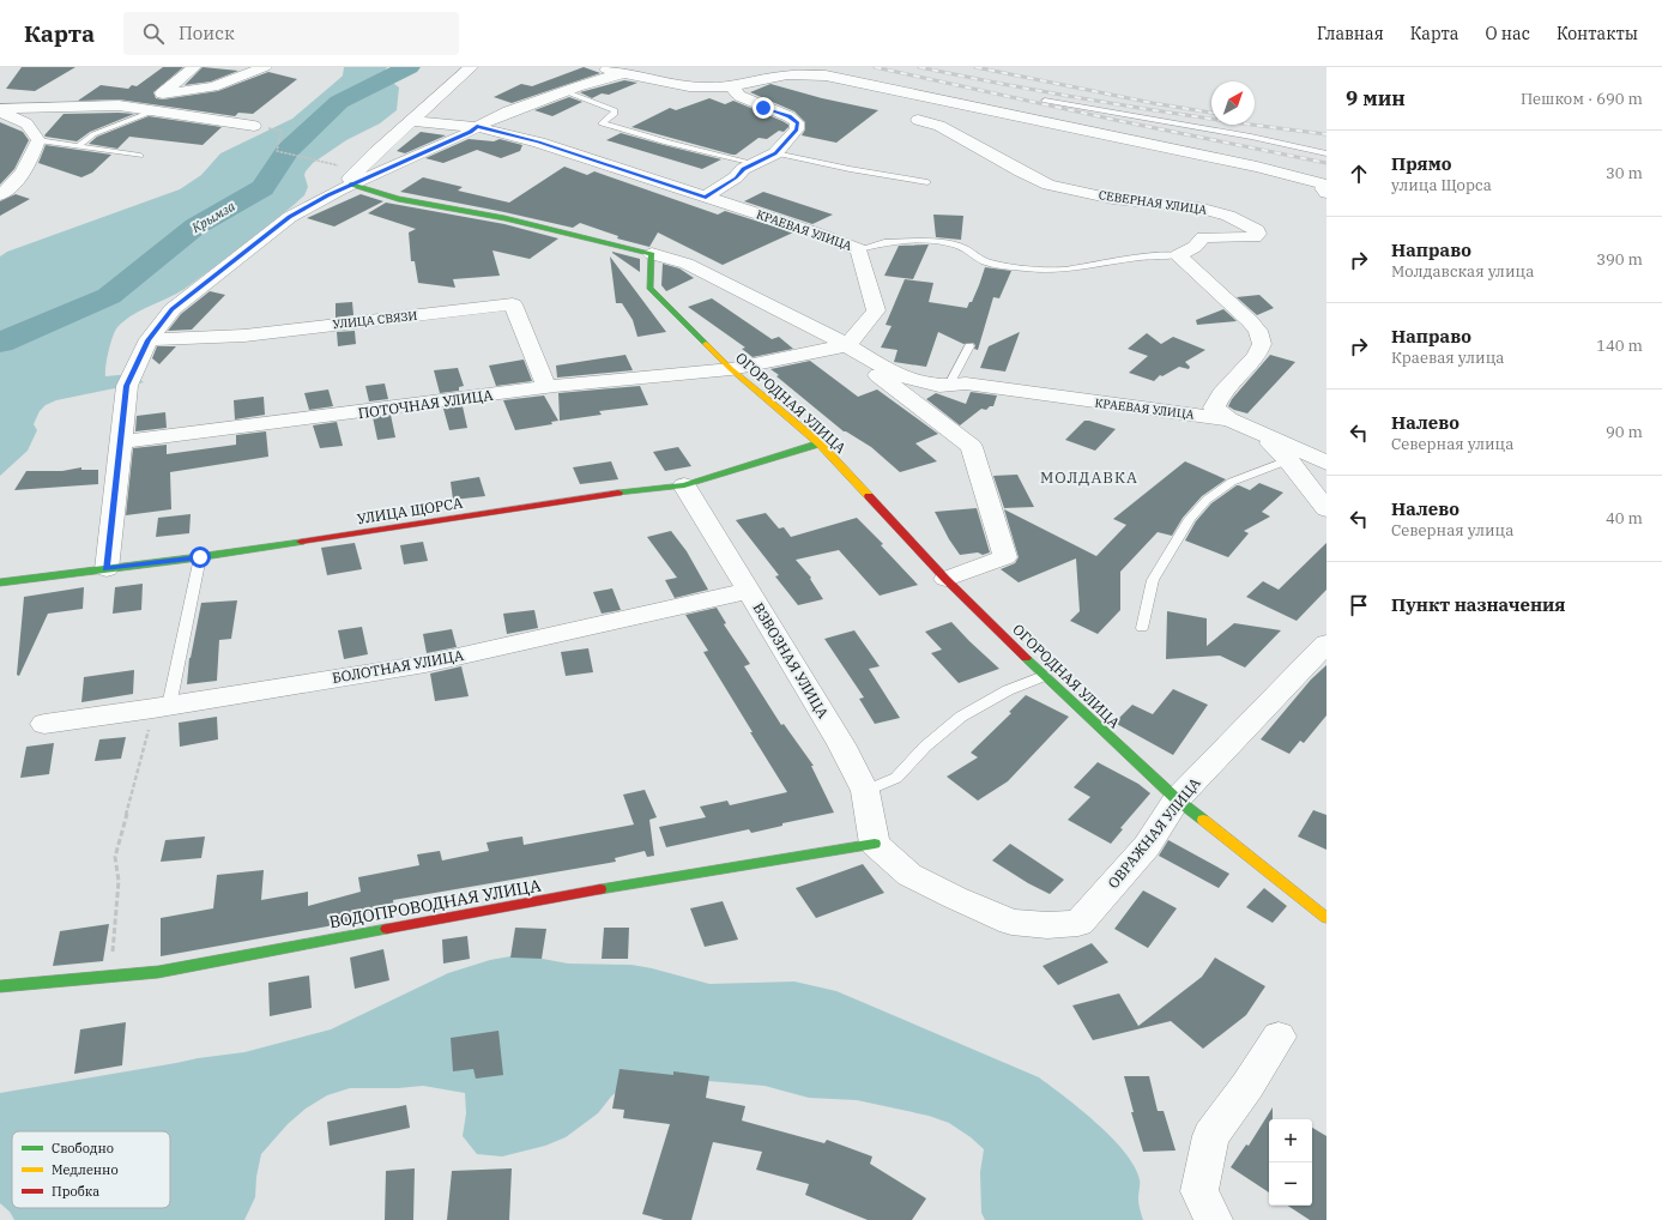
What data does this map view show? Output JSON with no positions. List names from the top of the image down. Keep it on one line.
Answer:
{"streets":{"street":["СЕВЕРНАЯ УЛИЦА","КРАЕВАЯ УЛИЦА","УЛИЦА СВЯЗИ","ОГОРОДНАЯ УЛИЦА","ПОТОЧНАЯ УЛИЦА","УЛИЦА ЩОРСА","ВЗВОЗНАЯ УЛИЦА","БОЛОТНАЯ УЛИЦА","ОВРАЖНАЯ УЛИЦА","ВОДОПРОВОДНАЯ УЛИЦА"]},"crossings":[["КРАЕВАЯ УЛИЦА","ПОТОЧНАЯ УЛИЦА"],["УЛИЦА СВЯЗИ","ПОТОЧНАЯ УЛИЦА"],["ОГОРОДНАЯ УЛИЦА","ПОТОЧНАЯ УЛИЦА"],["ОГОРОДНАЯ УЛИЦА","УЛИЦА ЩОРСА"],["ОГОРОДНАЯ УЛИЦА","ОВРАЖНАЯ УЛИЦА"],["УЛИЦА ЩОРСА","ВЗВОЗНАЯ УЛИЦА"],["ВЗВОЗНАЯ УЛИЦА","БОЛОТНАЯ УЛИЦА"],["ВЗВОЗНАЯ УЛИЦА","ОВРАЖНАЯ УЛИЦА"],["ВЗВОЗНАЯ УЛИЦА","ВОДОПРОВОДНАЯ УЛИЦА"],["ОВРАЖНАЯ УЛИЦА","ВОДОПРОВОДНАЯ УЛИЦА"]],"districts":["МОЛДАВКА"],"water":["Крымза"],"legend":["Свободно","Медленно","Пробка"],"north":"top right","page":{"header":"Карта","search":"Поиск","nav":["Главная","Карта","О нас","Контакты"],"heading":["9 мин","Пешком · 690 m"],"list":[["Прямо","улица Щорса","30 m"],["Направо","Молдавская улица","390 m"],["Направо","Краевая улица","140 m"],["Налево","Северная улица","90 m"],["Налево","Северная улица","40 m"],"Пункт назначения"],"map_buttons":["+","−"]}}
